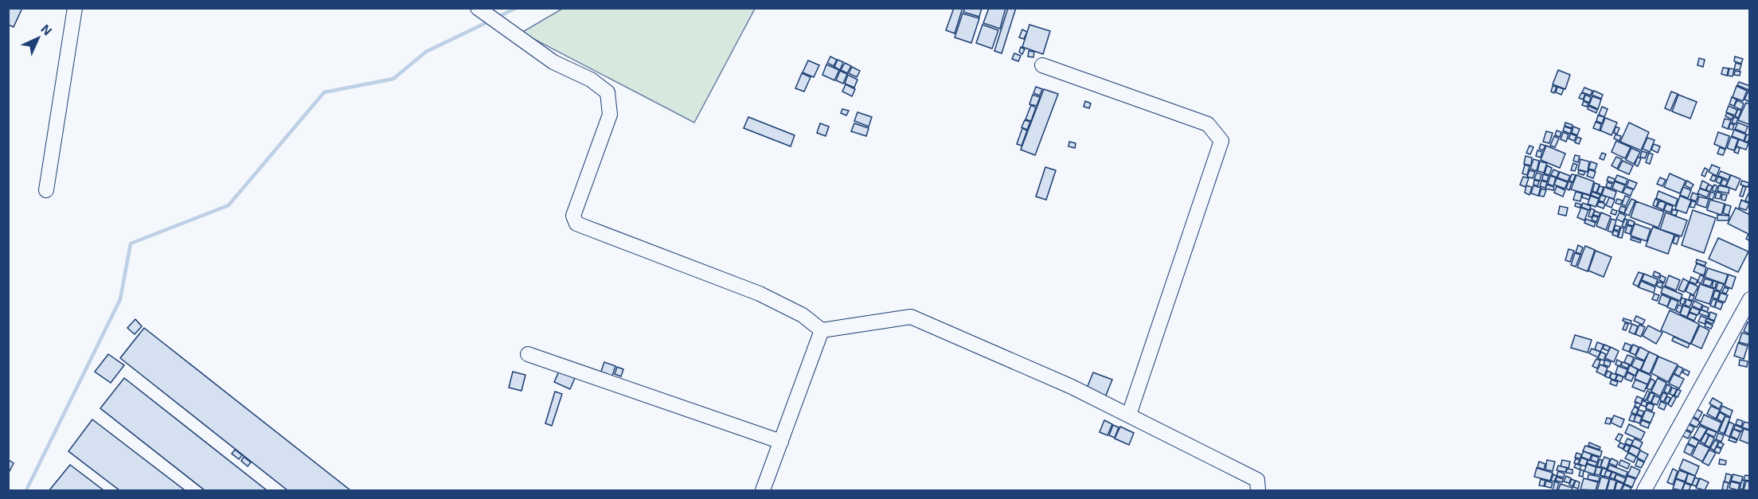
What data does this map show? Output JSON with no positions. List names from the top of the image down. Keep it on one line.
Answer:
{"north":"top right"}
